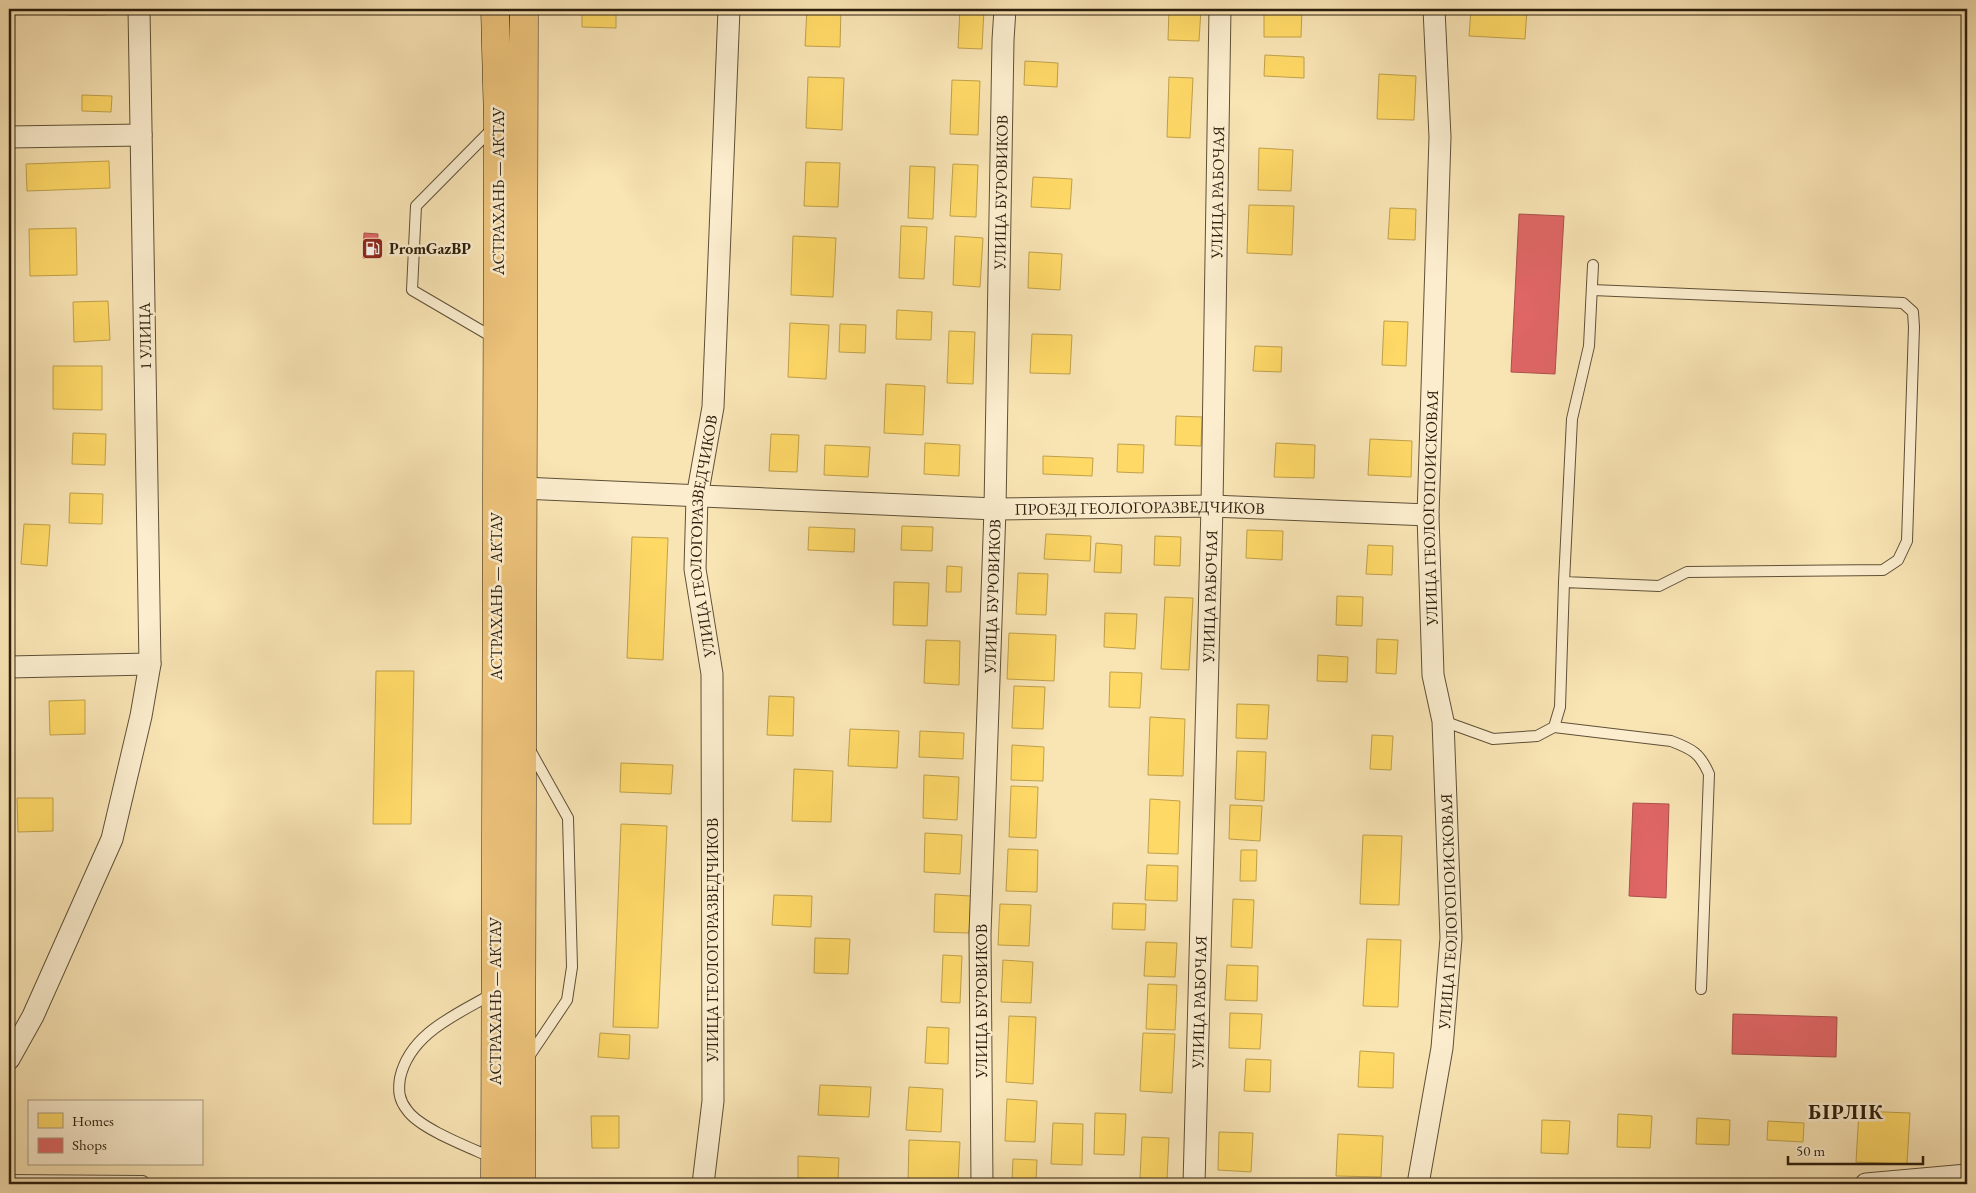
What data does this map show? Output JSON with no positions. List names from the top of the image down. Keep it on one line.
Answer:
{"streets":{"highway":["АСТРАХАНЬ — АКТАУ"],"street":["УЛИЦА БУРОВИКОВ","УЛИЦА РАБОЧАЯ","1 УЛИЦА","УЛИЦА ГЕОЛОГОПОИСКОВАЯ","ПРОЕЗД ГЕОЛОГОРАЗВЕДЧИКОВ","УЛИЦА ГЕОЛОГОРАЗВЕДЧИКОВ"]},"crossings":[["АСТРАХАНЬ — АКТАУ","ПРОЕЗД ГЕОЛОГОРАЗВЕДЧИКОВ"],["УЛИЦА БУРОВИКОВ","ПРОЕЗД ГЕОЛОГОРАЗВЕДЧИКОВ"],["УЛИЦА РАБОЧАЯ","ПРОЕЗД ГЕОЛОГОРАЗВЕДЧИКОВ"],["УЛИЦА ГЕОЛОГОПОИСКОВАЯ","ПРОЕЗД ГЕОЛОГОРАЗВЕДЧИКОВ"],["ПРОЕЗД ГЕОЛОГОРАЗВЕДЧИКОВ","УЛИЦА ГЕОЛОГОРАЗВЕДЧИКОВ"]],"districts":["БІРЛІК"],"places":{"fuel station":["PromGazBP"]},"legend":["Homes","Shops"],"scale_bar":"50 m"}
